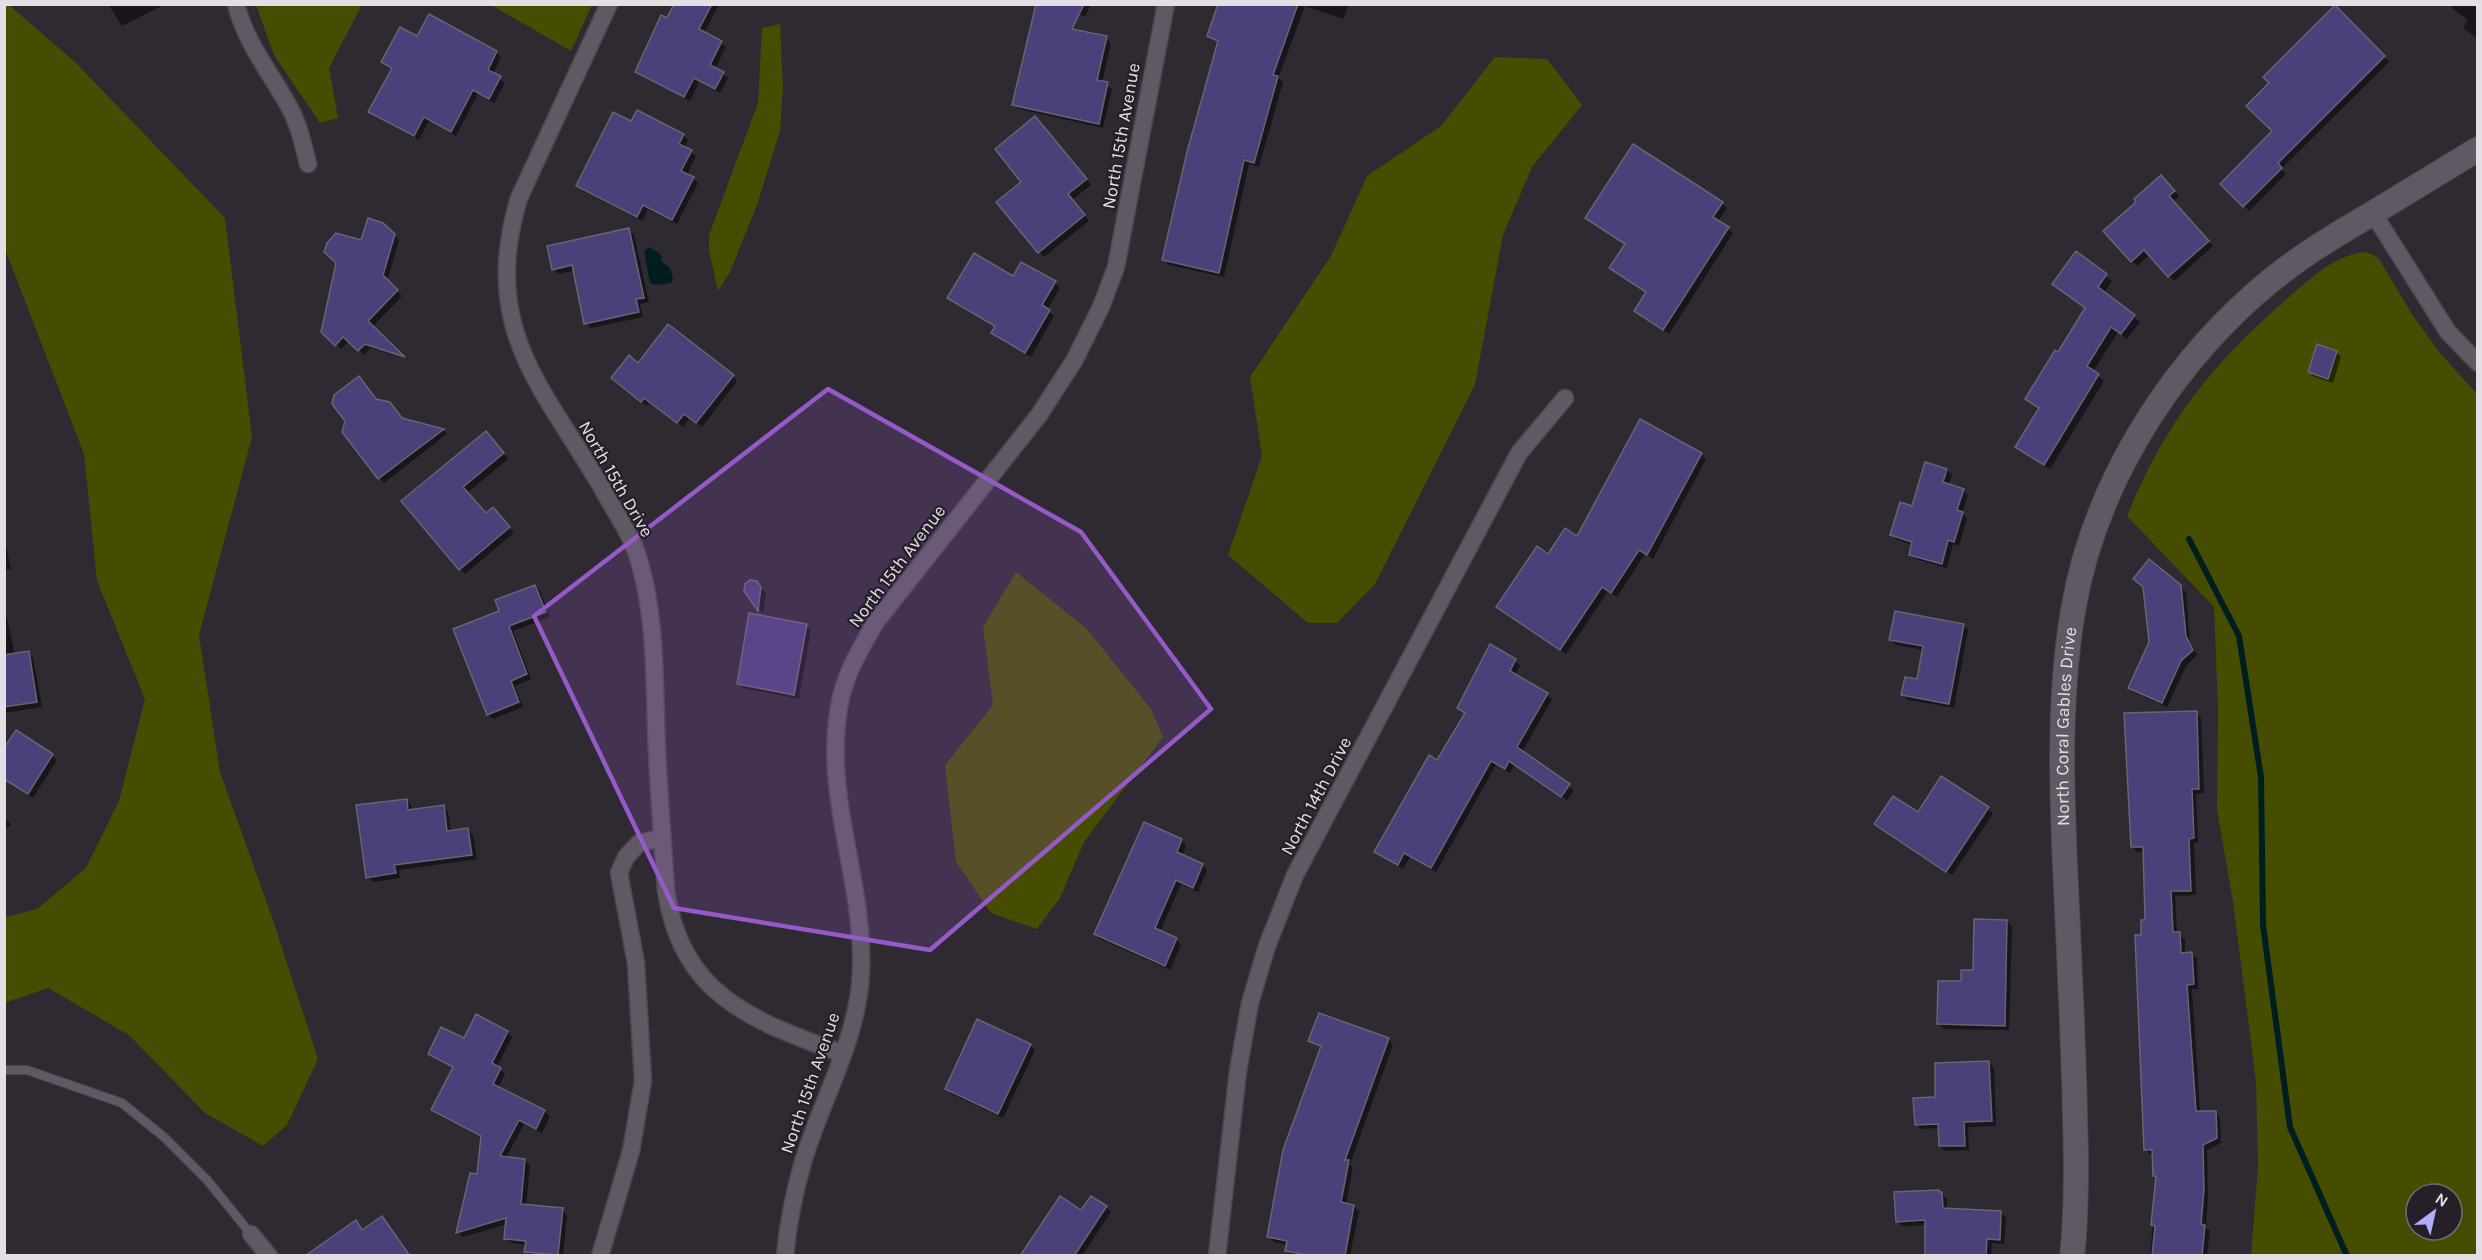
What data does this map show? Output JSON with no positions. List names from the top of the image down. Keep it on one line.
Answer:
{"streets":{"street":["North 15th Avenue","North 15th Drive","North Coral Gables Drive","North 14th Drive"]},"crossings":[["North 15th Avenue","North 15th Drive"]],"north":"top right"}
